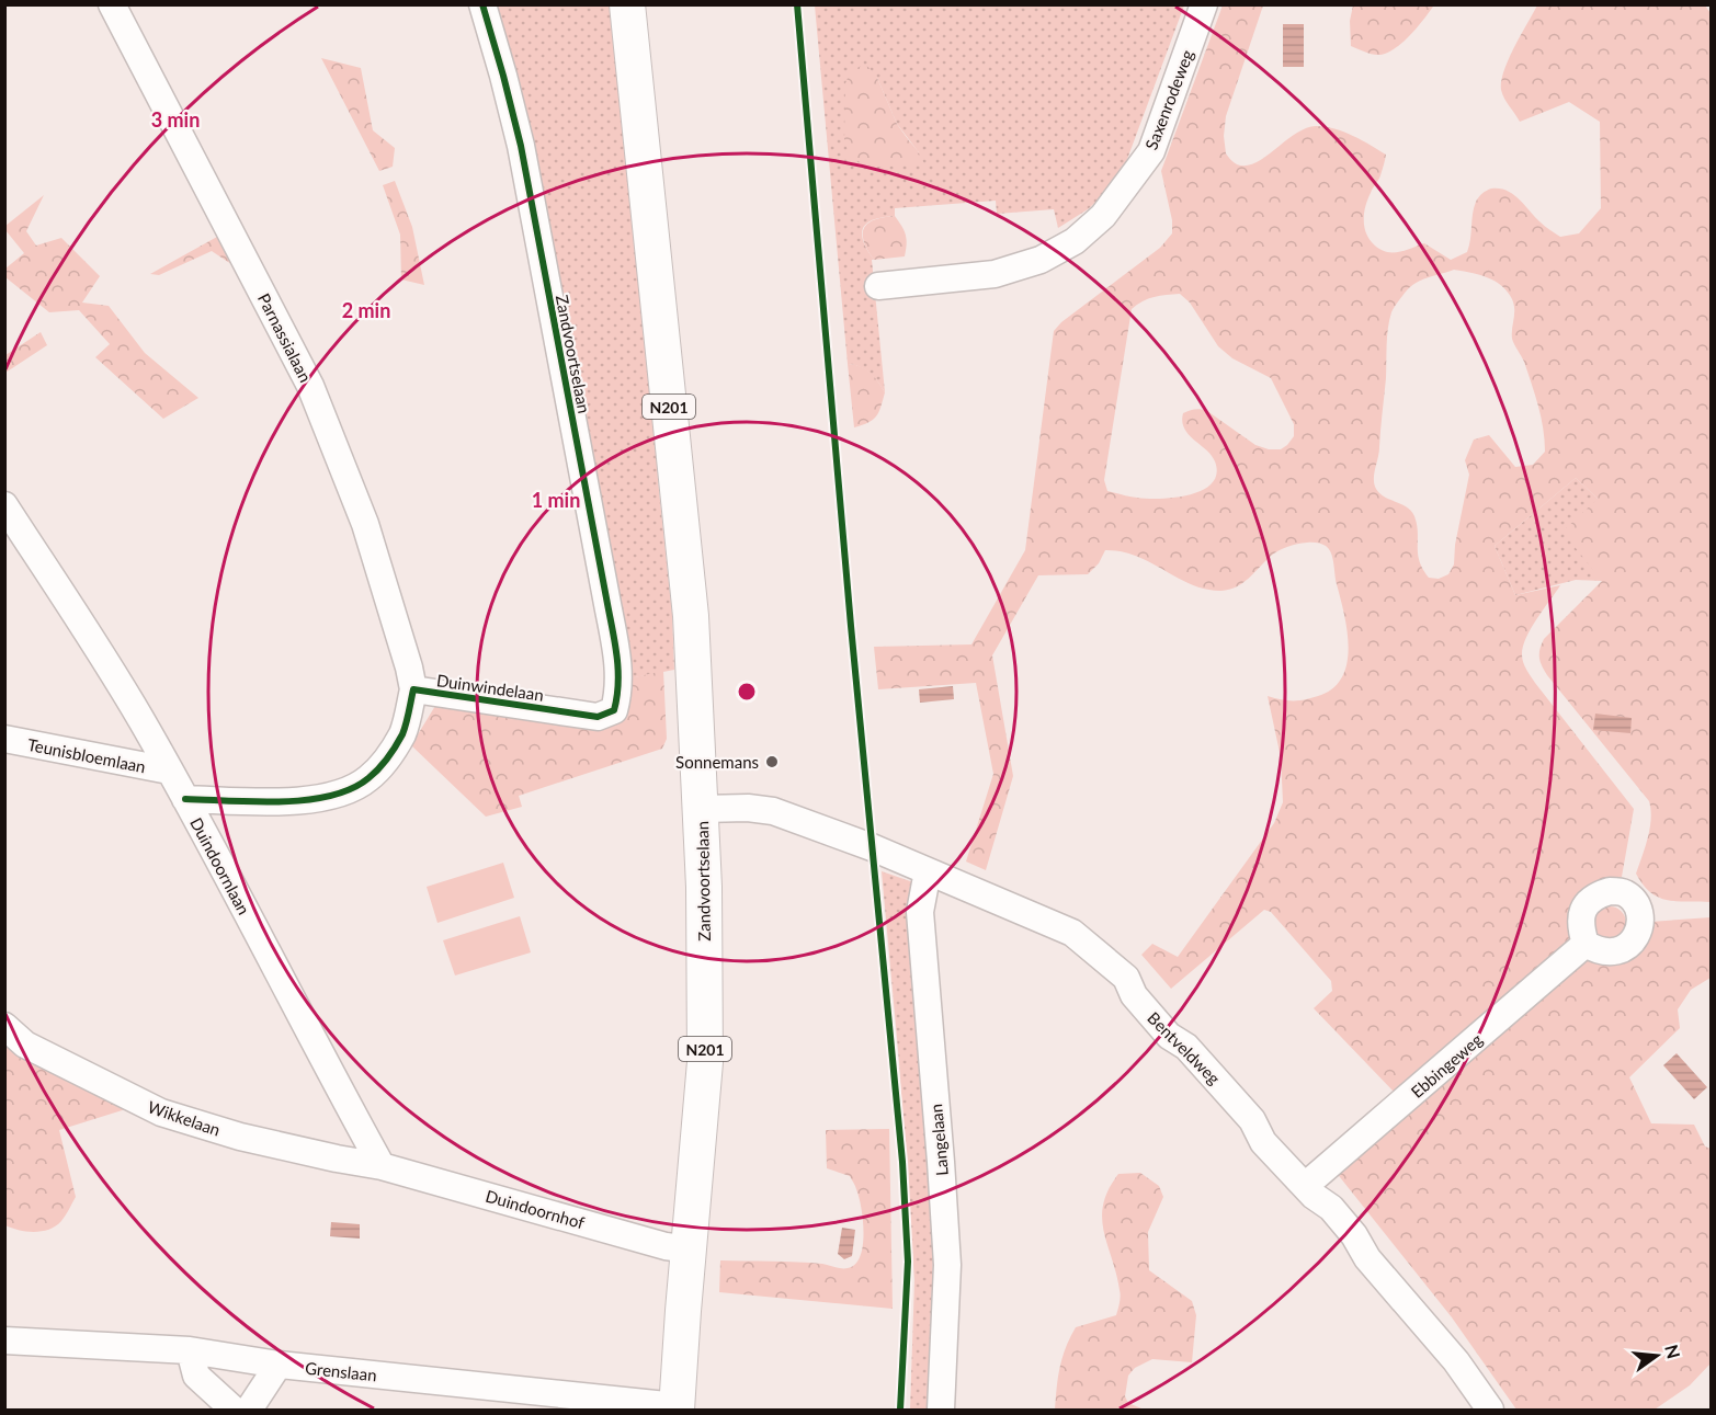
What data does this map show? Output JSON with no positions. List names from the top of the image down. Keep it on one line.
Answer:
{"streets":{"main road":["Zandvoortselaan","N201"],"street":["Saxenrodeweg","Parnassialaan","Duinwindelaan","Teunisbloemlaan","Duindoornlaan","Bentveldweg","Ebbingeweg","Wikkelaan","Langelaan","Duindoornhof","Grenslaan"]},"crossings":[["Parnassialaan","Duinwindelaan"],["Zandvoortselaan","Duinwindelaan"],["Zandvoortselaan","Bentveldweg"],["Zandvoortselaan","Duindoornhof"],["Zandvoortselaan","Grenslaan"],["Duinwindelaan","Duindoornlaan"],["Teunisbloemlaan","Duindoornlaan"],["Duindoornlaan","Wikkelaan"],["Duindoornlaan","Duindoornhof"],["Bentveldweg","Ebbingeweg"],["Bentveldweg","Langelaan"],["Wikkelaan","Duindoornhof"]],"places":["Sonnemans"],"north":"right","rings":["3 min","2 min","1 min"]}
